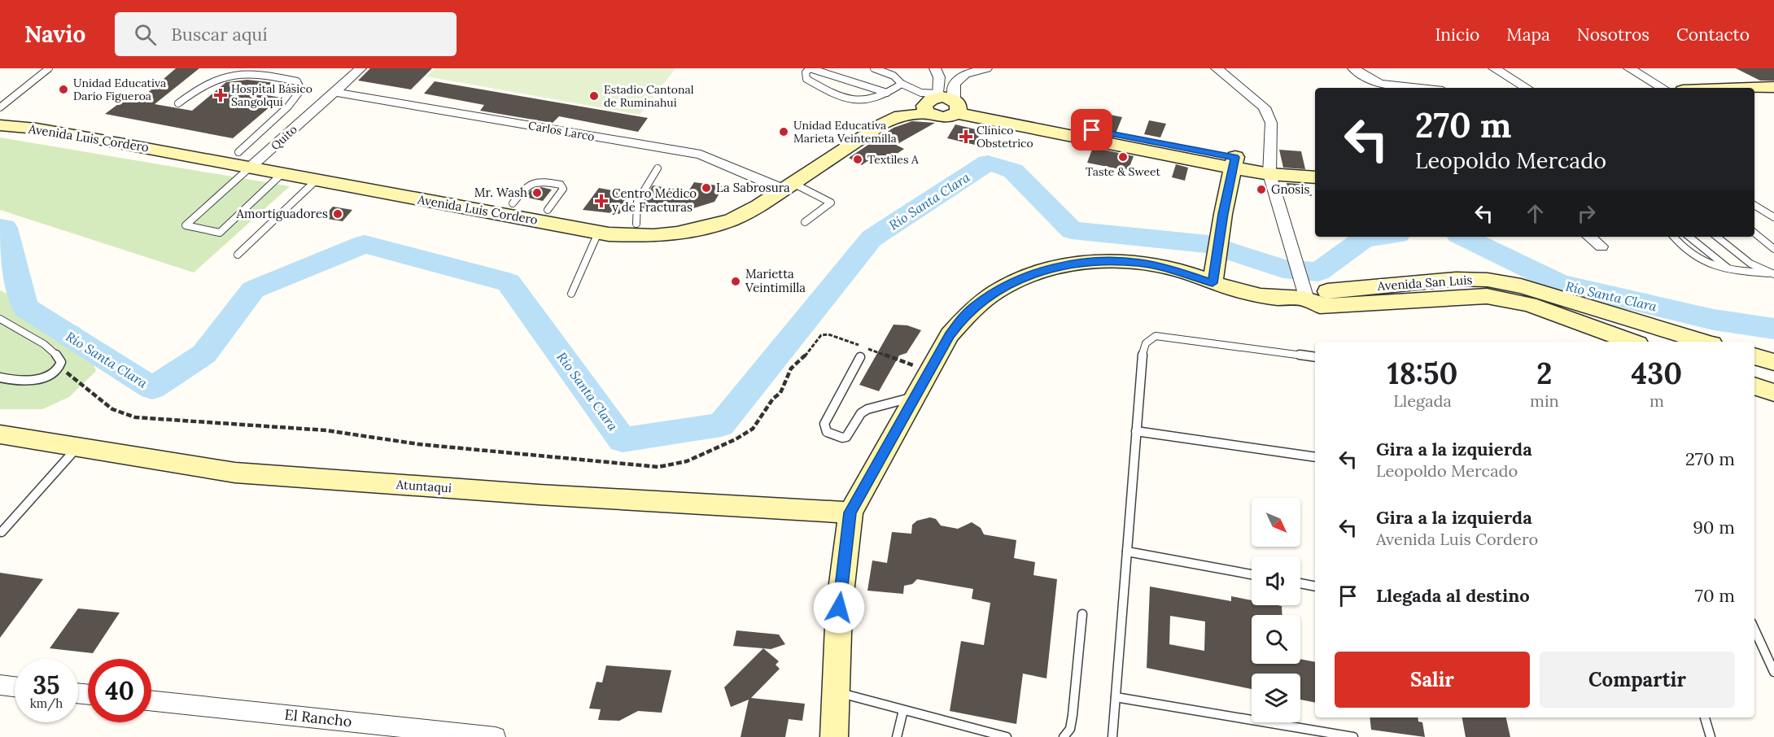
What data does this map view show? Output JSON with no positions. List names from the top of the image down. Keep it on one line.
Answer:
{"streets":{"main road":["Avenida Luis Cordero","Avenida San Luis","Atuntaqui"],"street":["Carlos Larco","Quito","El Rancho"]},"crossings":[["Carlos Larco","Quito"],["Carlos Larco","Avenida Luis Cordero"],["Quito","Avenida Luis Cordero"],["Avenida San Luis","Atuntaqui"]],"water":["Río Santa Clara"],"places":{"other":["Unidad Educativa Dario Figueroa","Estadio Cantonal de Ruminahui","Unidad Educativa Marieta Veintemilla","Taste & Sweet","Textiles A","La Sabrosura","Gnosis","Mr. Wash","Amortiguadores","Marietta Veintimilla"],"health":["Hospital Básico Sangolquí","Clínico Obstetrico","Centro Médico y de Fracturas"]},"north":"bottom right","page":{"header":"Navio","search":"Buscar aquí","nav":["Inicio","Mapa","Nosotros","Contacto"],"turn":["270 m","Leopoldo Mercado"],"eta":["18:50","Llegada","2","min","430","m"],"list":[{"name":"Gira a la izquierda","note":"Leopoldo Mercado","value":"270 m"},{"name":"Gira a la izquierda","note":"Avenida Luis Cordero","value":"90 m"},{"name":"Llegada al destino","value":"70 m"}],"buttons":["Salir","Compartir"],"speed":"35 km/h","limit":"40"}}
